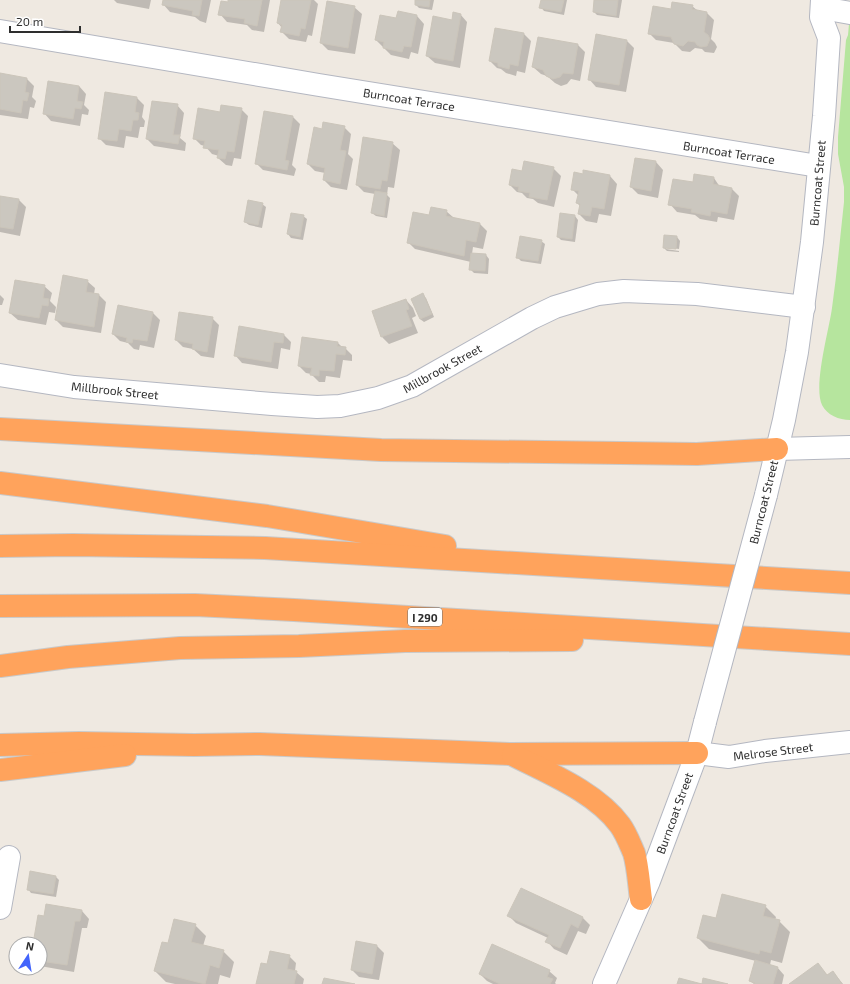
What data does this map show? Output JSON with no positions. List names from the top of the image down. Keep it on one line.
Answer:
{"streets":{"highway":["I 290"],"main road":["Burncoat Terrace","Burncoat Street","Millbrook Street","Melrose Street"]},"crossings":[["Burncoat Terrace","Burncoat Street"],["Burncoat Street","Millbrook Street"],["Burncoat Street","Melrose Street"]],"scale_bar":"20 m","north":"top"}
